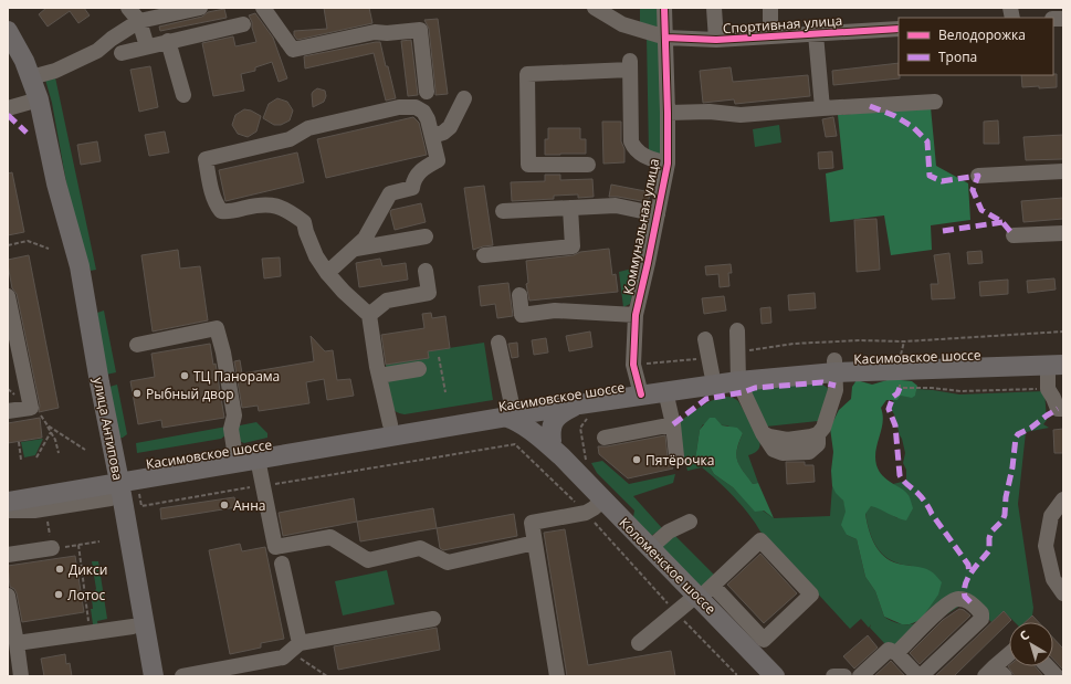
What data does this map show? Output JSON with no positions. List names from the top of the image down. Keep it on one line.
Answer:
{"streets":{"main road":["Касимовское шоссе","улица Антипова","Коломенское шоссе"],"street":["Спортивная улица","Коммунальная улица"]},"crossings":[["Спортивная улица","Коммунальная улица"],["Коммунальная улица","Касимовское шоссе"],["Касимовское шоссе","улица Антипова"],["Касимовское шоссе","Коломенское шоссе"]],"places":["ТЦ Панорама","Рыбный двор","Пятёрочка","Анна","Дикси","Лотос"],"legend":["Велодорожка","Тропа"],"north":"top left"}
